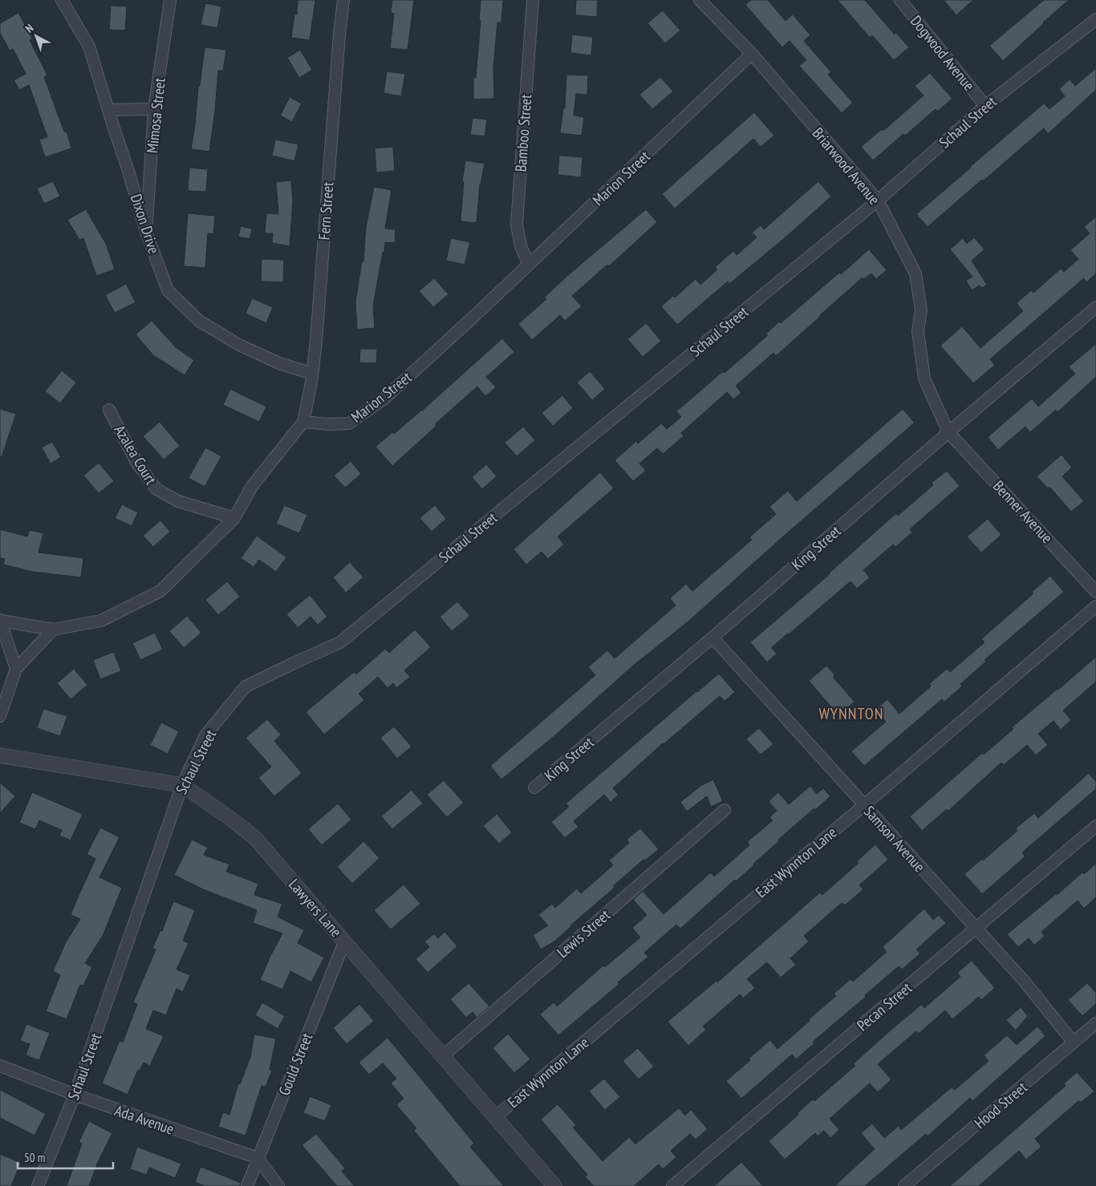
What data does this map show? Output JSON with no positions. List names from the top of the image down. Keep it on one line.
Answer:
{"streets":{"street":["Dogwood Avenue","Mimosa Street","Schaul Street","Bamboo Street","Briarwood Avenue","Marion Street","Fern Street","Dixon Drive","Azalea Court","Benner Avenue","King Street","Samson Avenue","East Wynnton Lane","Lawyers Lane","Lewis Street","Pecan Street","Gould Street","Hood Street","Ada Avenue"]},"crossings":[["Dogwood Avenue","Schaul Street"],["Mimosa Street","Dixon Drive"],["Schaul Street","Briarwood Avenue"],["Schaul Street","Lawyers Lane"],["Schaul Street","Ada Avenue"],["Bamboo Street","Marion Street"],["Briarwood Avenue","Marion Street"],["Briarwood Avenue","Benner Avenue"],["Briarwood Avenue","King Street"],["Marion Street","Fern Street"],["Fern Street","Dixon Drive"],["Benner Avenue","King Street"],["King Street","Samson Avenue"],["Samson Avenue","East Wynnton Lane"],["Samson Avenue","Pecan Street"],["Samson Avenue","Hood Street"],["East Wynnton Lane","Lawyers Lane"],["Lawyers Lane","Lewis Street"],["Lawyers Lane","Gould Street"],["Gould Street","Ada Avenue"]],"districts":["WYNNTON"],"scale_bar":"50 m","north":"top left"}
